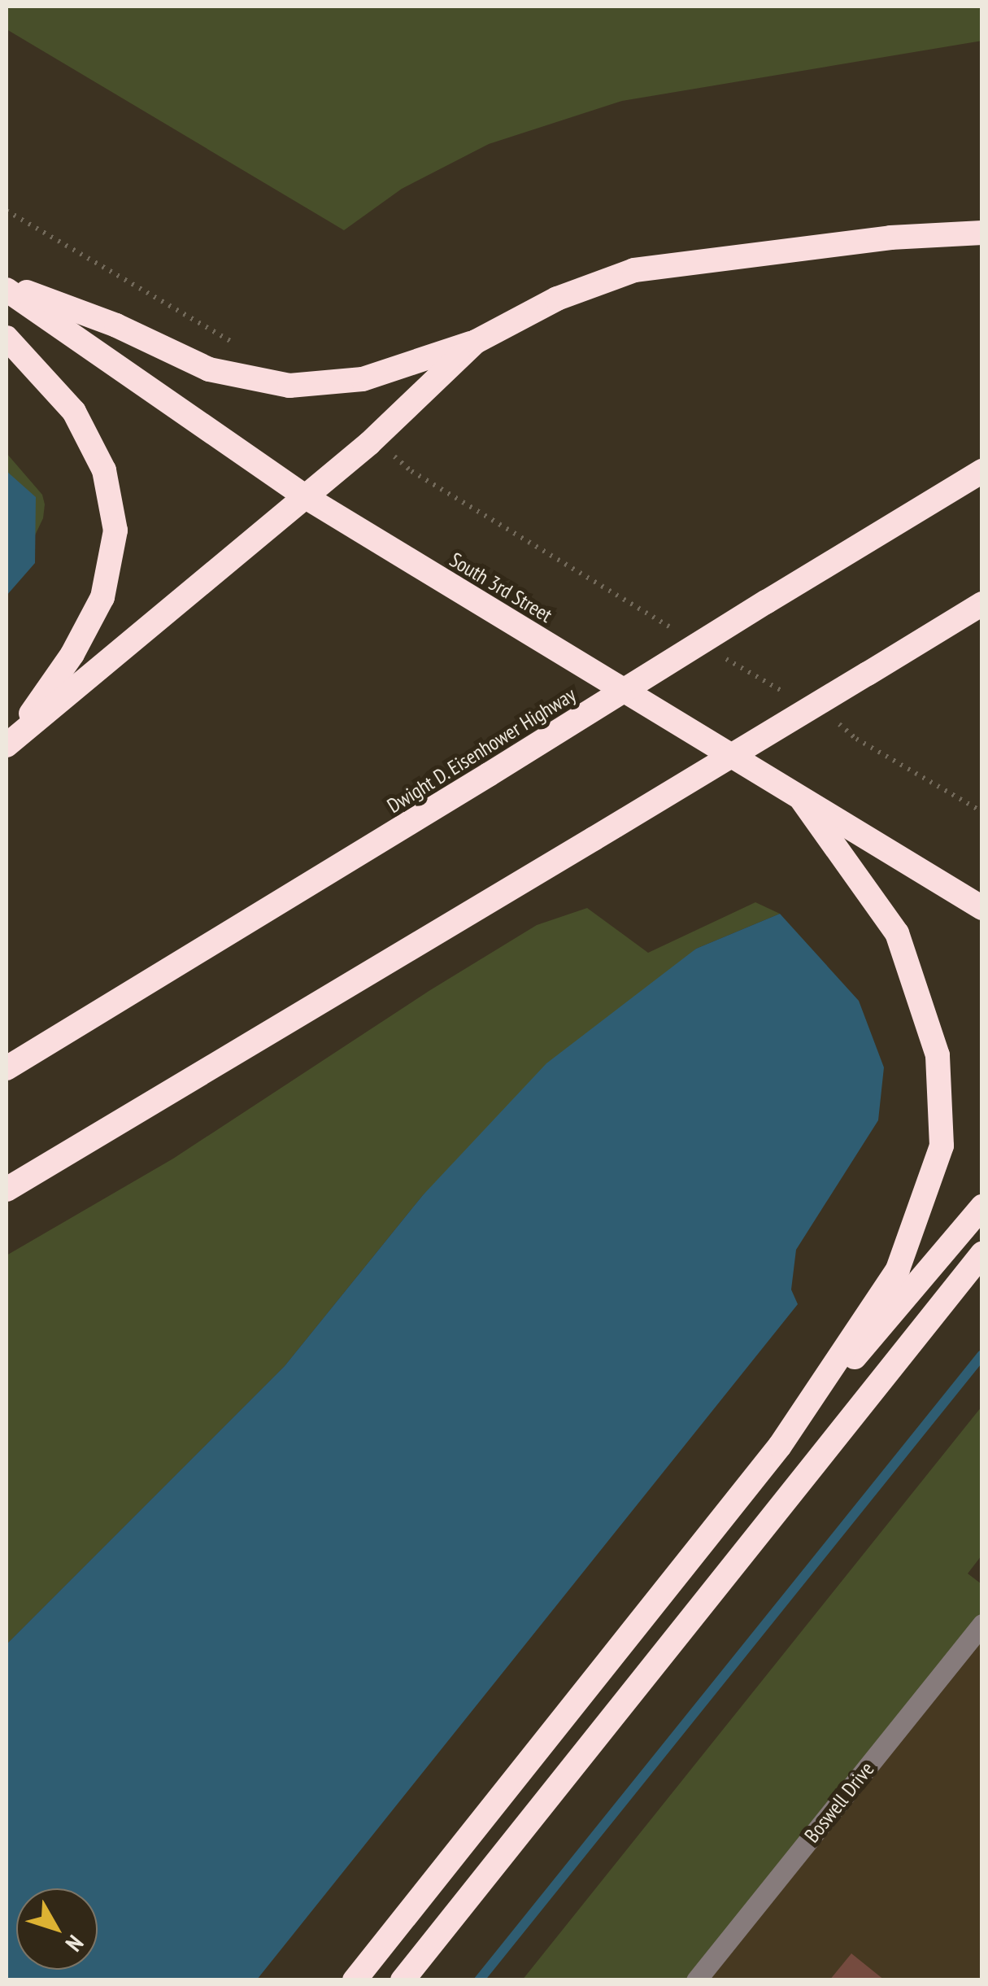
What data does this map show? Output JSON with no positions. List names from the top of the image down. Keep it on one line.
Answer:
{"streets":{"highway":["South 3rd Street","Dwight D. Eisenhower Highway"],"street":["Boswell Drive"]},"north":"bottom right"}
